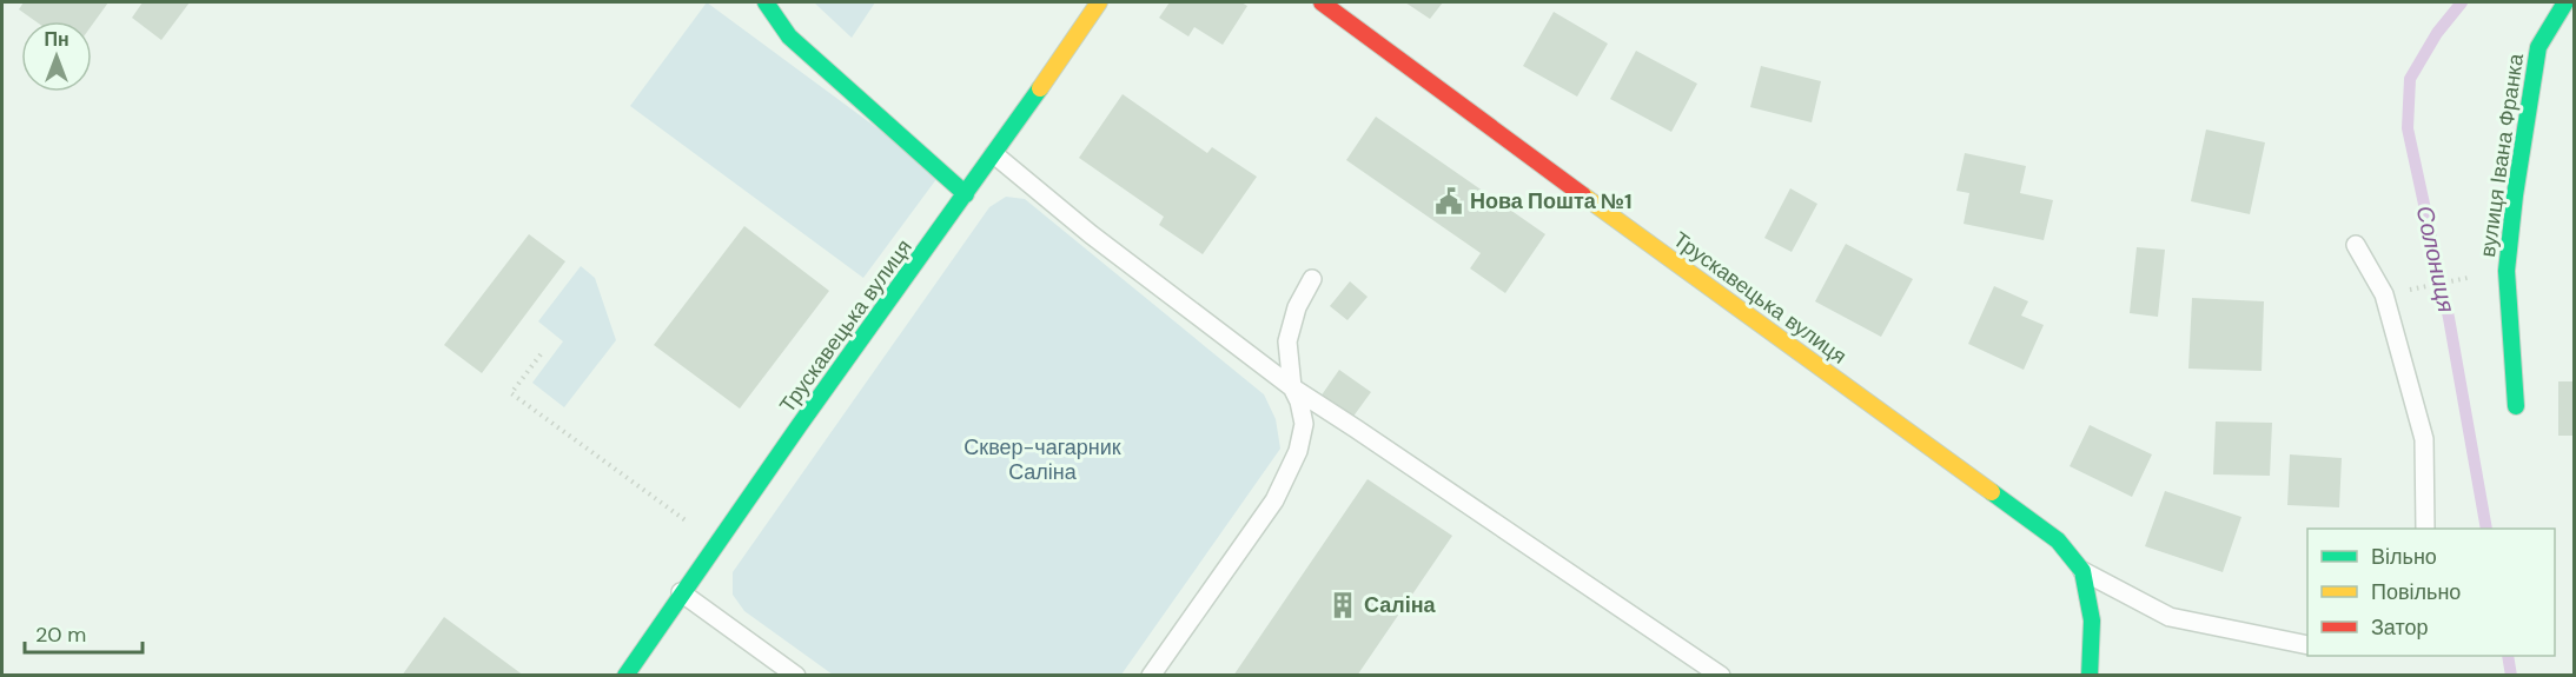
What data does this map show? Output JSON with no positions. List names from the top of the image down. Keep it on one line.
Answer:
{"streets":{"street":["вулиця Івана Франка","Трускавецька вулиця"]},"water":["Солониця"],"parks":["Сквер-чагарник Саліна"],"places":{"public building":["Нова Пошта №1"],"building":["Саліна"]},"legend":["Вільно","Повільно","Затор"],"scale_bar":"20 m","north":"top"}
